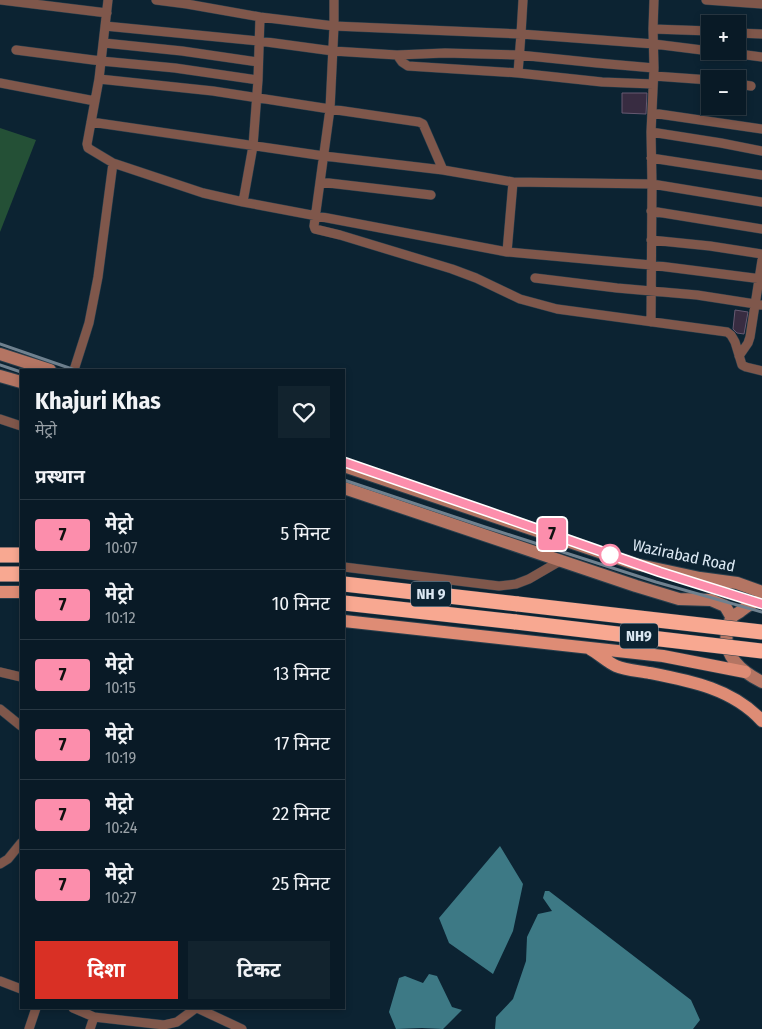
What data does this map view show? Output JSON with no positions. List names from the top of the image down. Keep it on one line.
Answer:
{"streets":{"highway":["NH 9","NH9"],"main road":["Wazirabad Road"]},"crossings":[["NH 9","NH9"]],"lines":["metro line 7"],"page":{"on_map":"7","map_buttons":["+","−"],"heading":[["Khajuri Khas","मेट्रो"],"प्रस्थान"],"list":[{"mark":"7","name":"मेट्रो","note":"10:07","value":"5 मिनट"},{"mark":"7","name":"मेट्रो","note":"10:12","value":"10 मिनट"},{"mark":"7","name":"मेट्रो","note":"10:15","value":"13 मिनट"},{"mark":"7","name":"मेट्रो","note":"10:19","value":"17 मिनट"},{"mark":"7","name":"मेट्रो","note":"10:24","value":"22 मिनट"},{"mark":"7","name":"मेट्रो","note":"10:27","value":"25 मिनट"}],"buttons":["दिशा","टिकट"]}}
